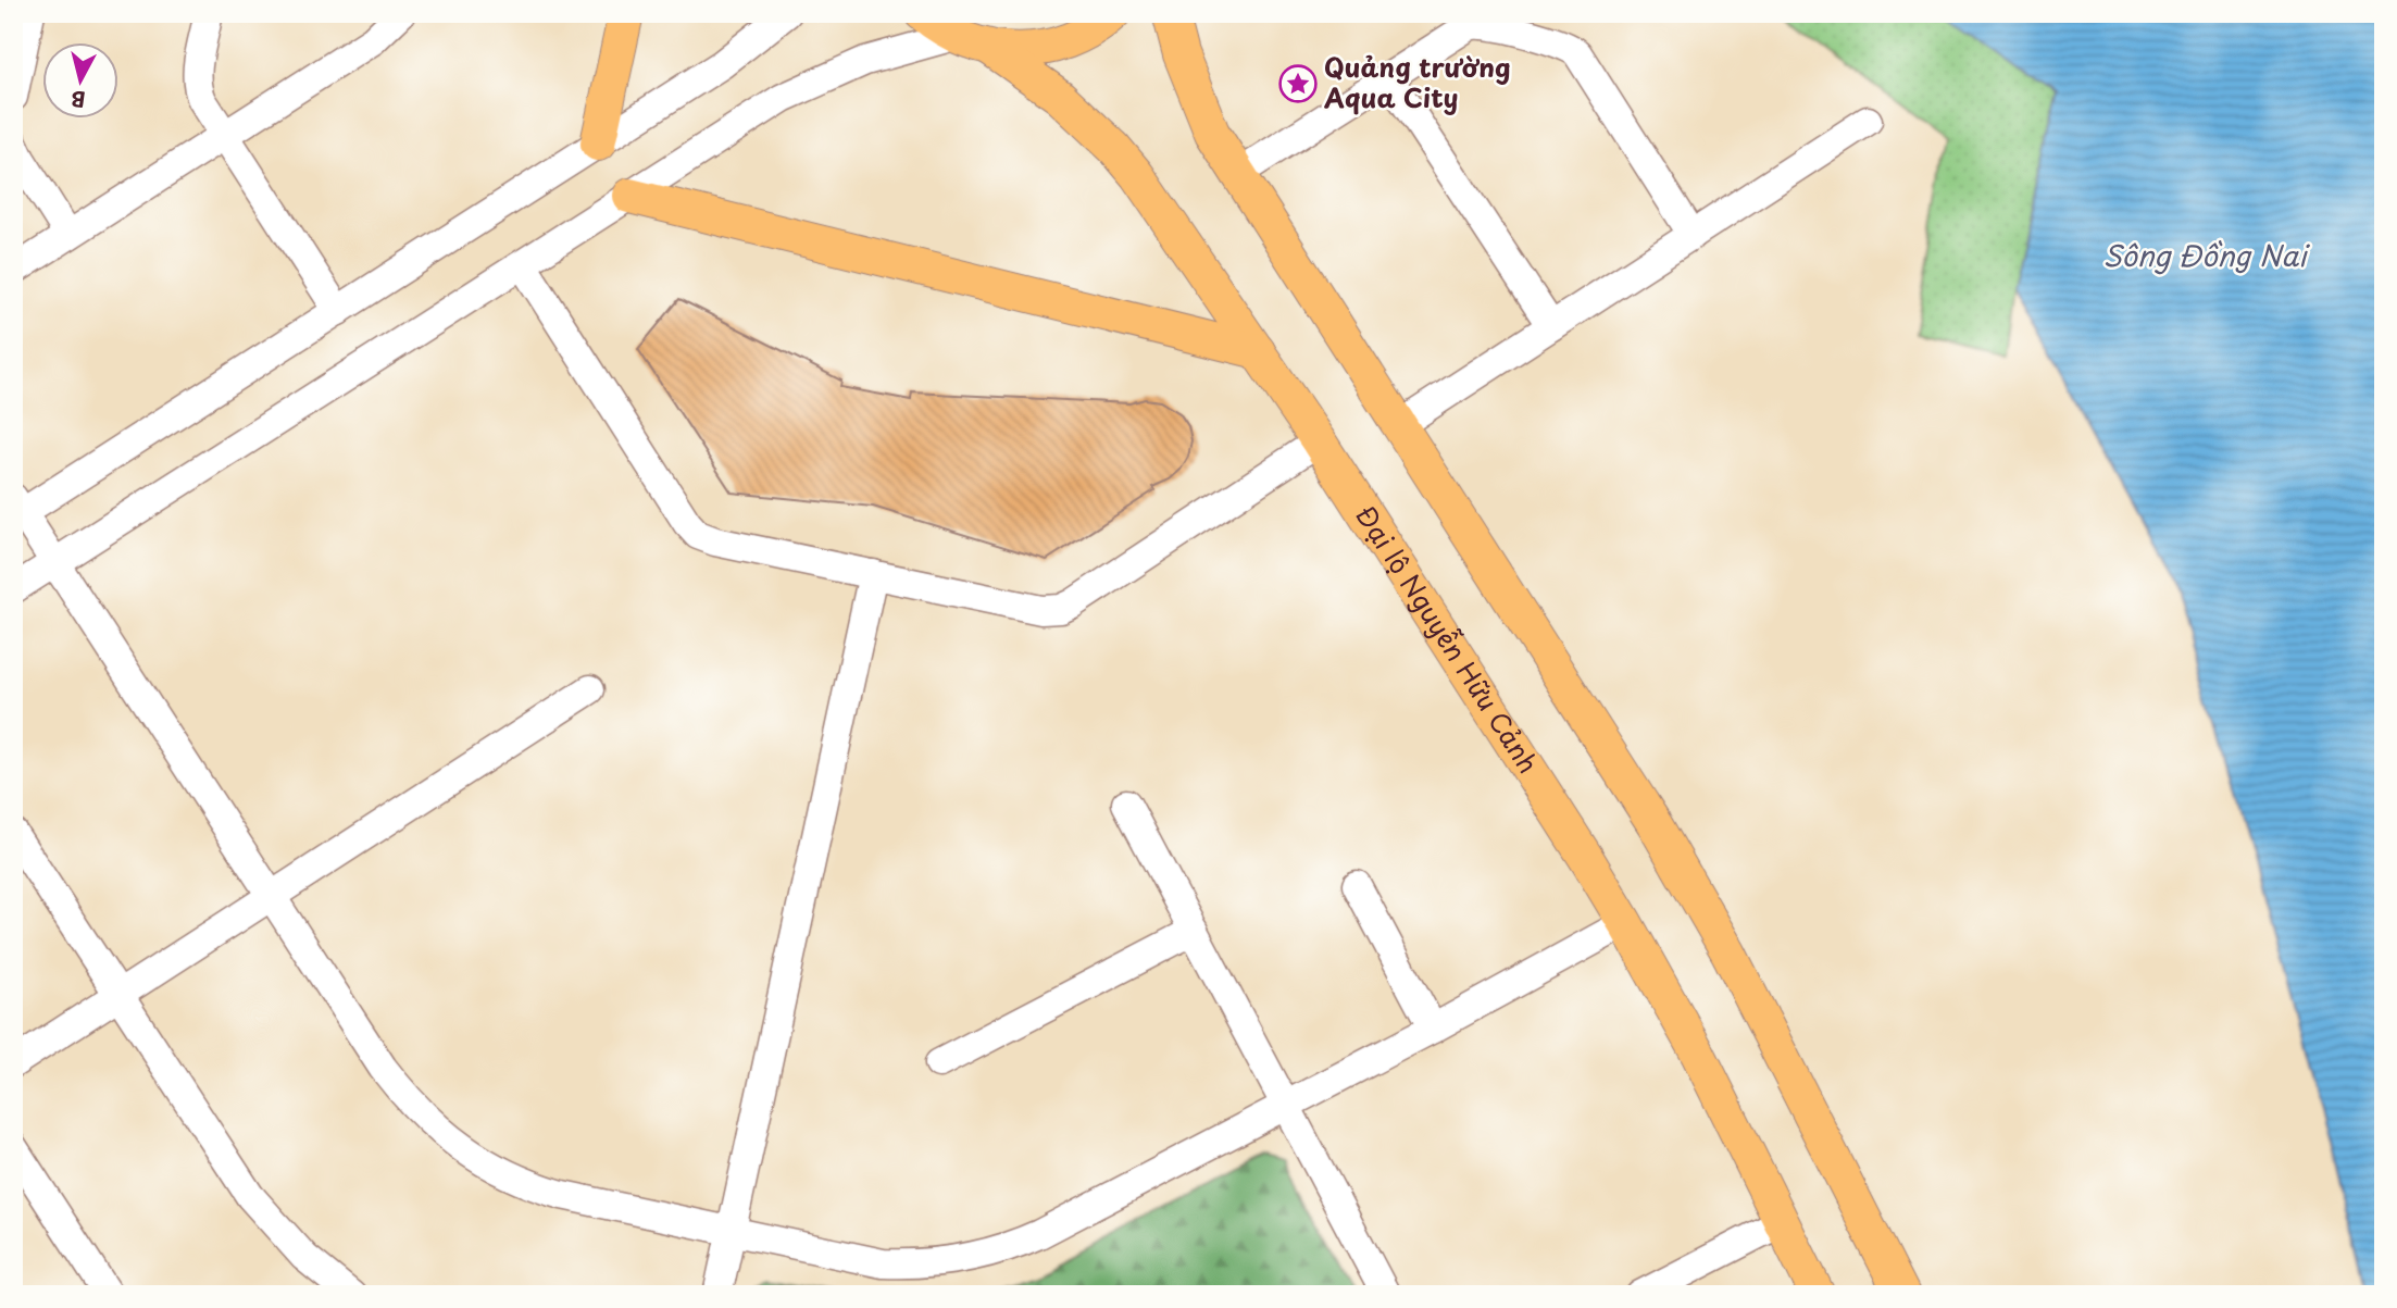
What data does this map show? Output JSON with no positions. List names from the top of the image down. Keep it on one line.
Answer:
{"streets":{"main road":["Đại lộ Nguyễn Hữu Cảnh"]},"water":["Sông Đồng Nai"],"places":{"place":["Quảng trường Aqua City"]},"north":"bottom"}
